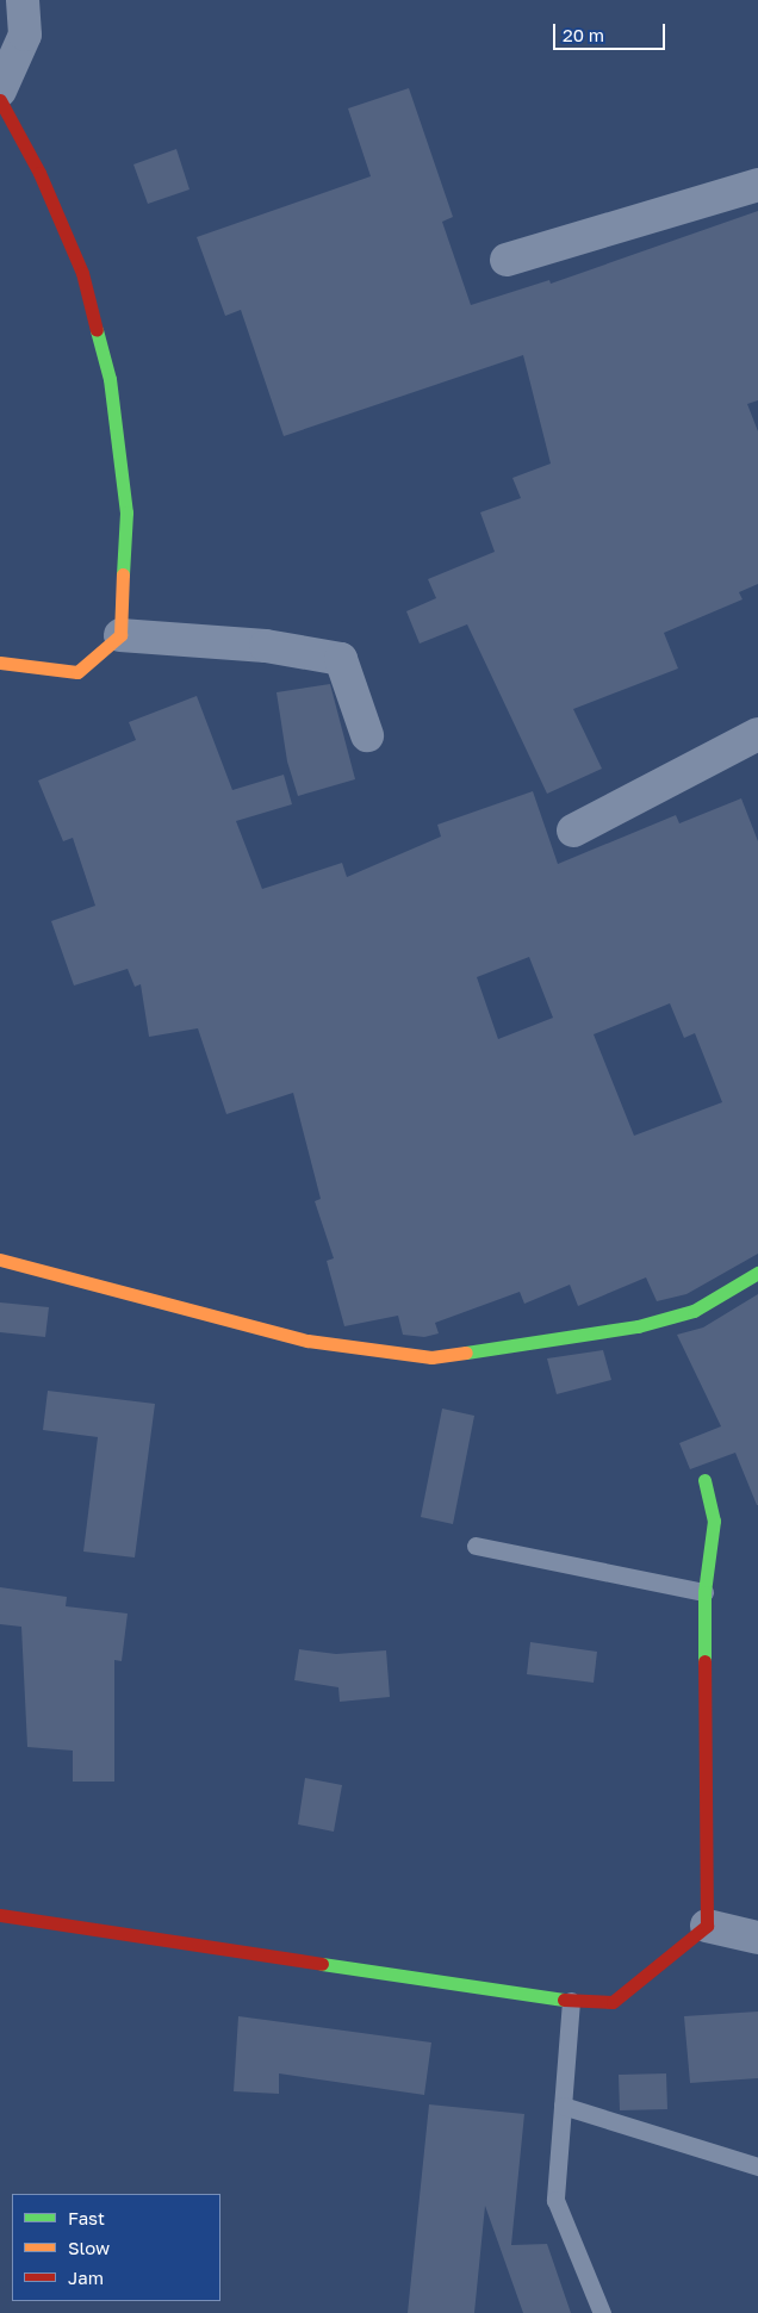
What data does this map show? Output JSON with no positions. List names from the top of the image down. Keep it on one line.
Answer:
{"legend":["Fast","Slow","Jam"],"scale_bar":"20 m"}
